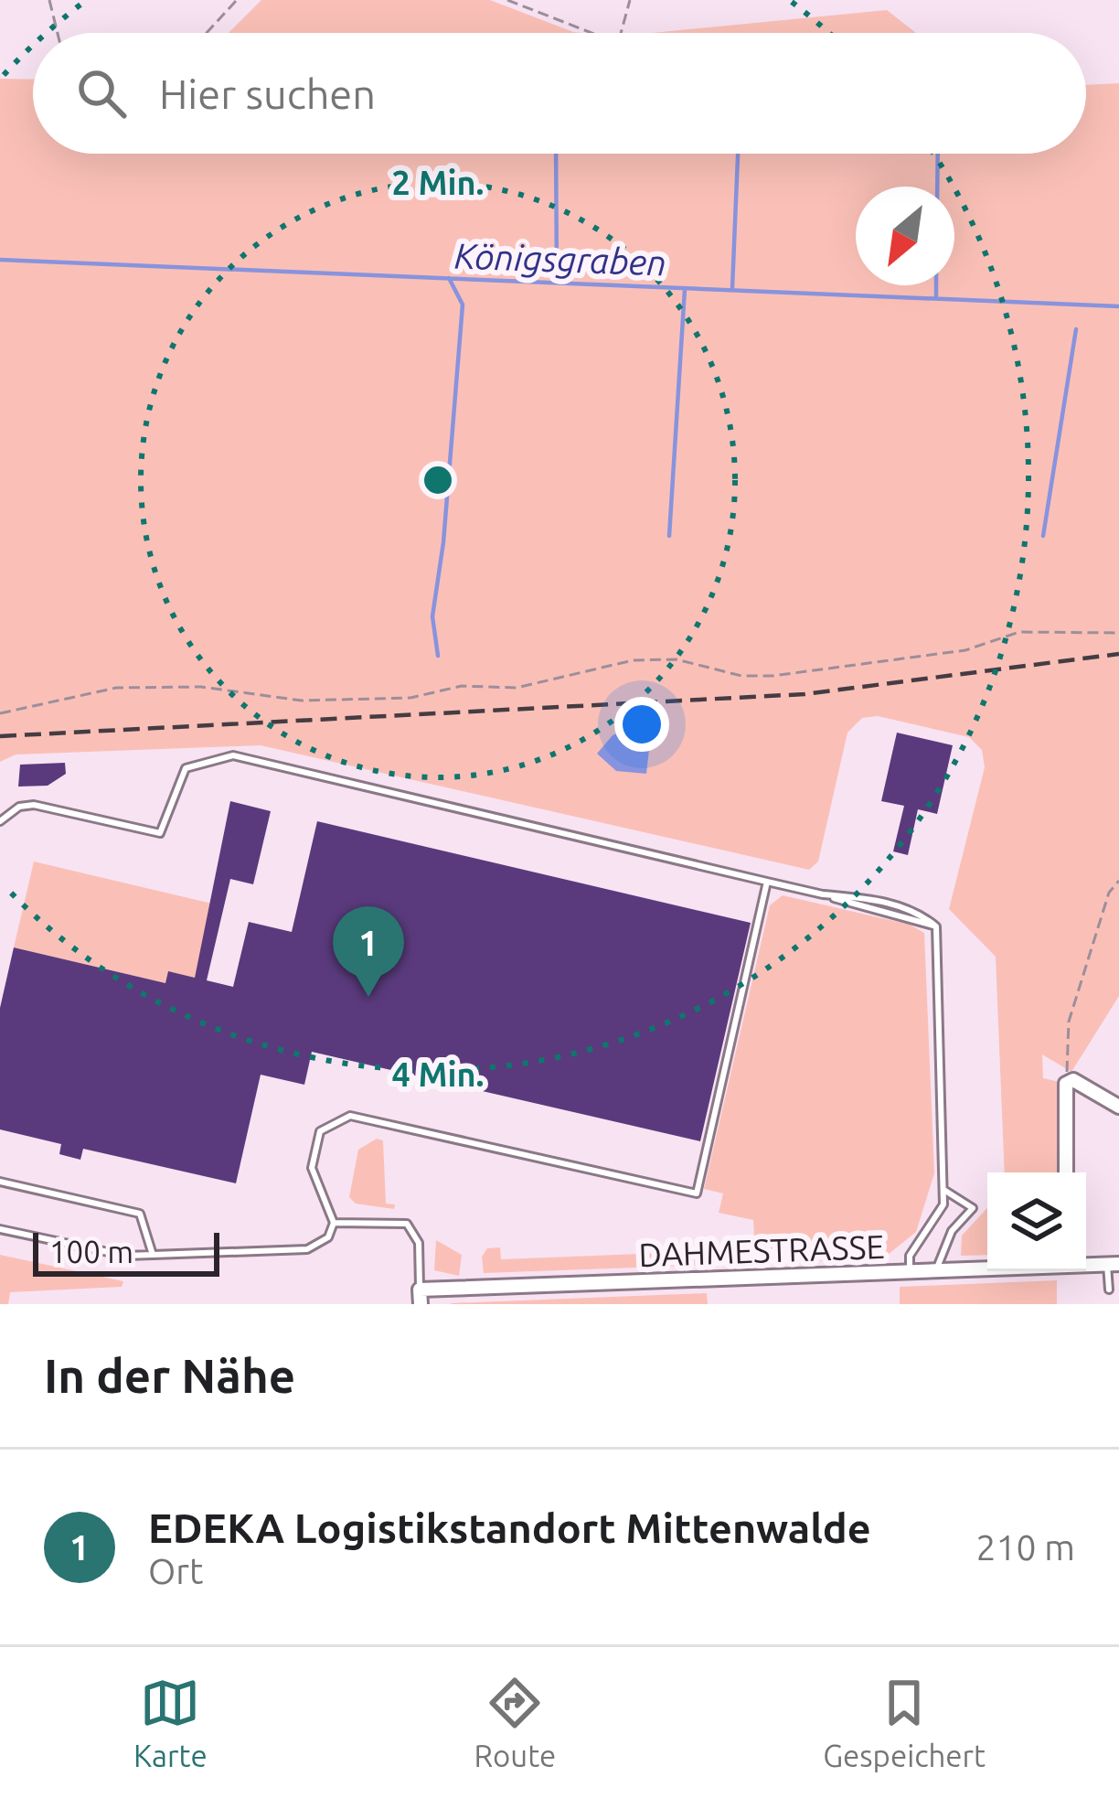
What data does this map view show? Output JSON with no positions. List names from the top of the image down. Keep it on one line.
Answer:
{"streets":{"street":["DAHMESTRASSE"]},"water":["Königsgraben"],"scale_bar":"100 m","north":"bottom left","page":{"search":"Hier suchen","pins":"1","scale":"100 m","heading":"In der Nähe","list":[{"mark":"1","name":"EDEKA Logistikstandort Mittenwalde","note":"Ort","value":"210 m"}],"nav":["Karte","Route","Gespeichert"]},"rings":["2 Min.","4 Min."]}
